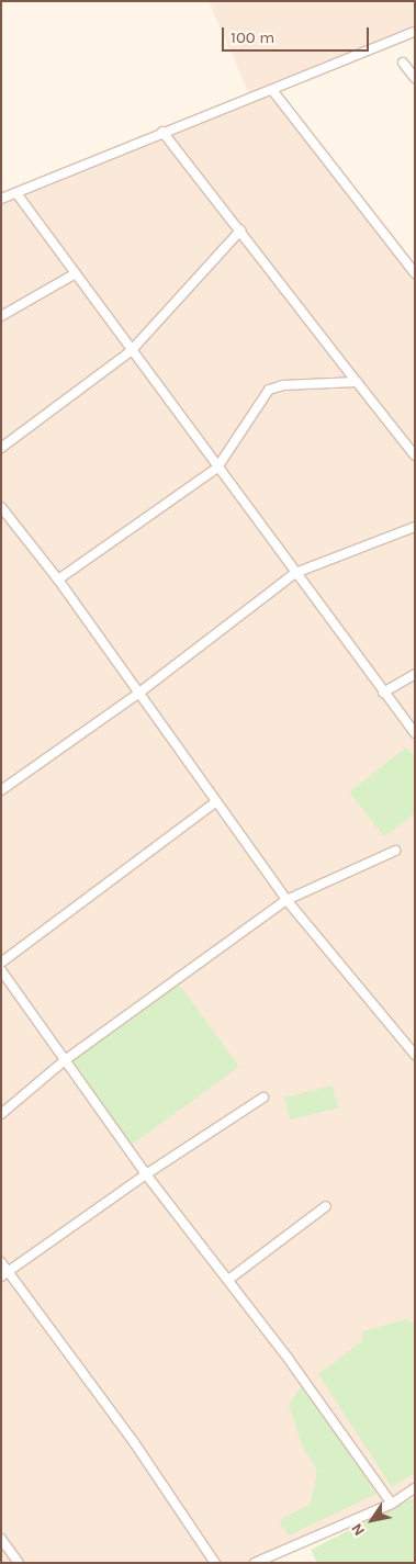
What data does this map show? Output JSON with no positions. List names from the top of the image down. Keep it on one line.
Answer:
{"scale_bar":"100 m","north":"bottom left"}
